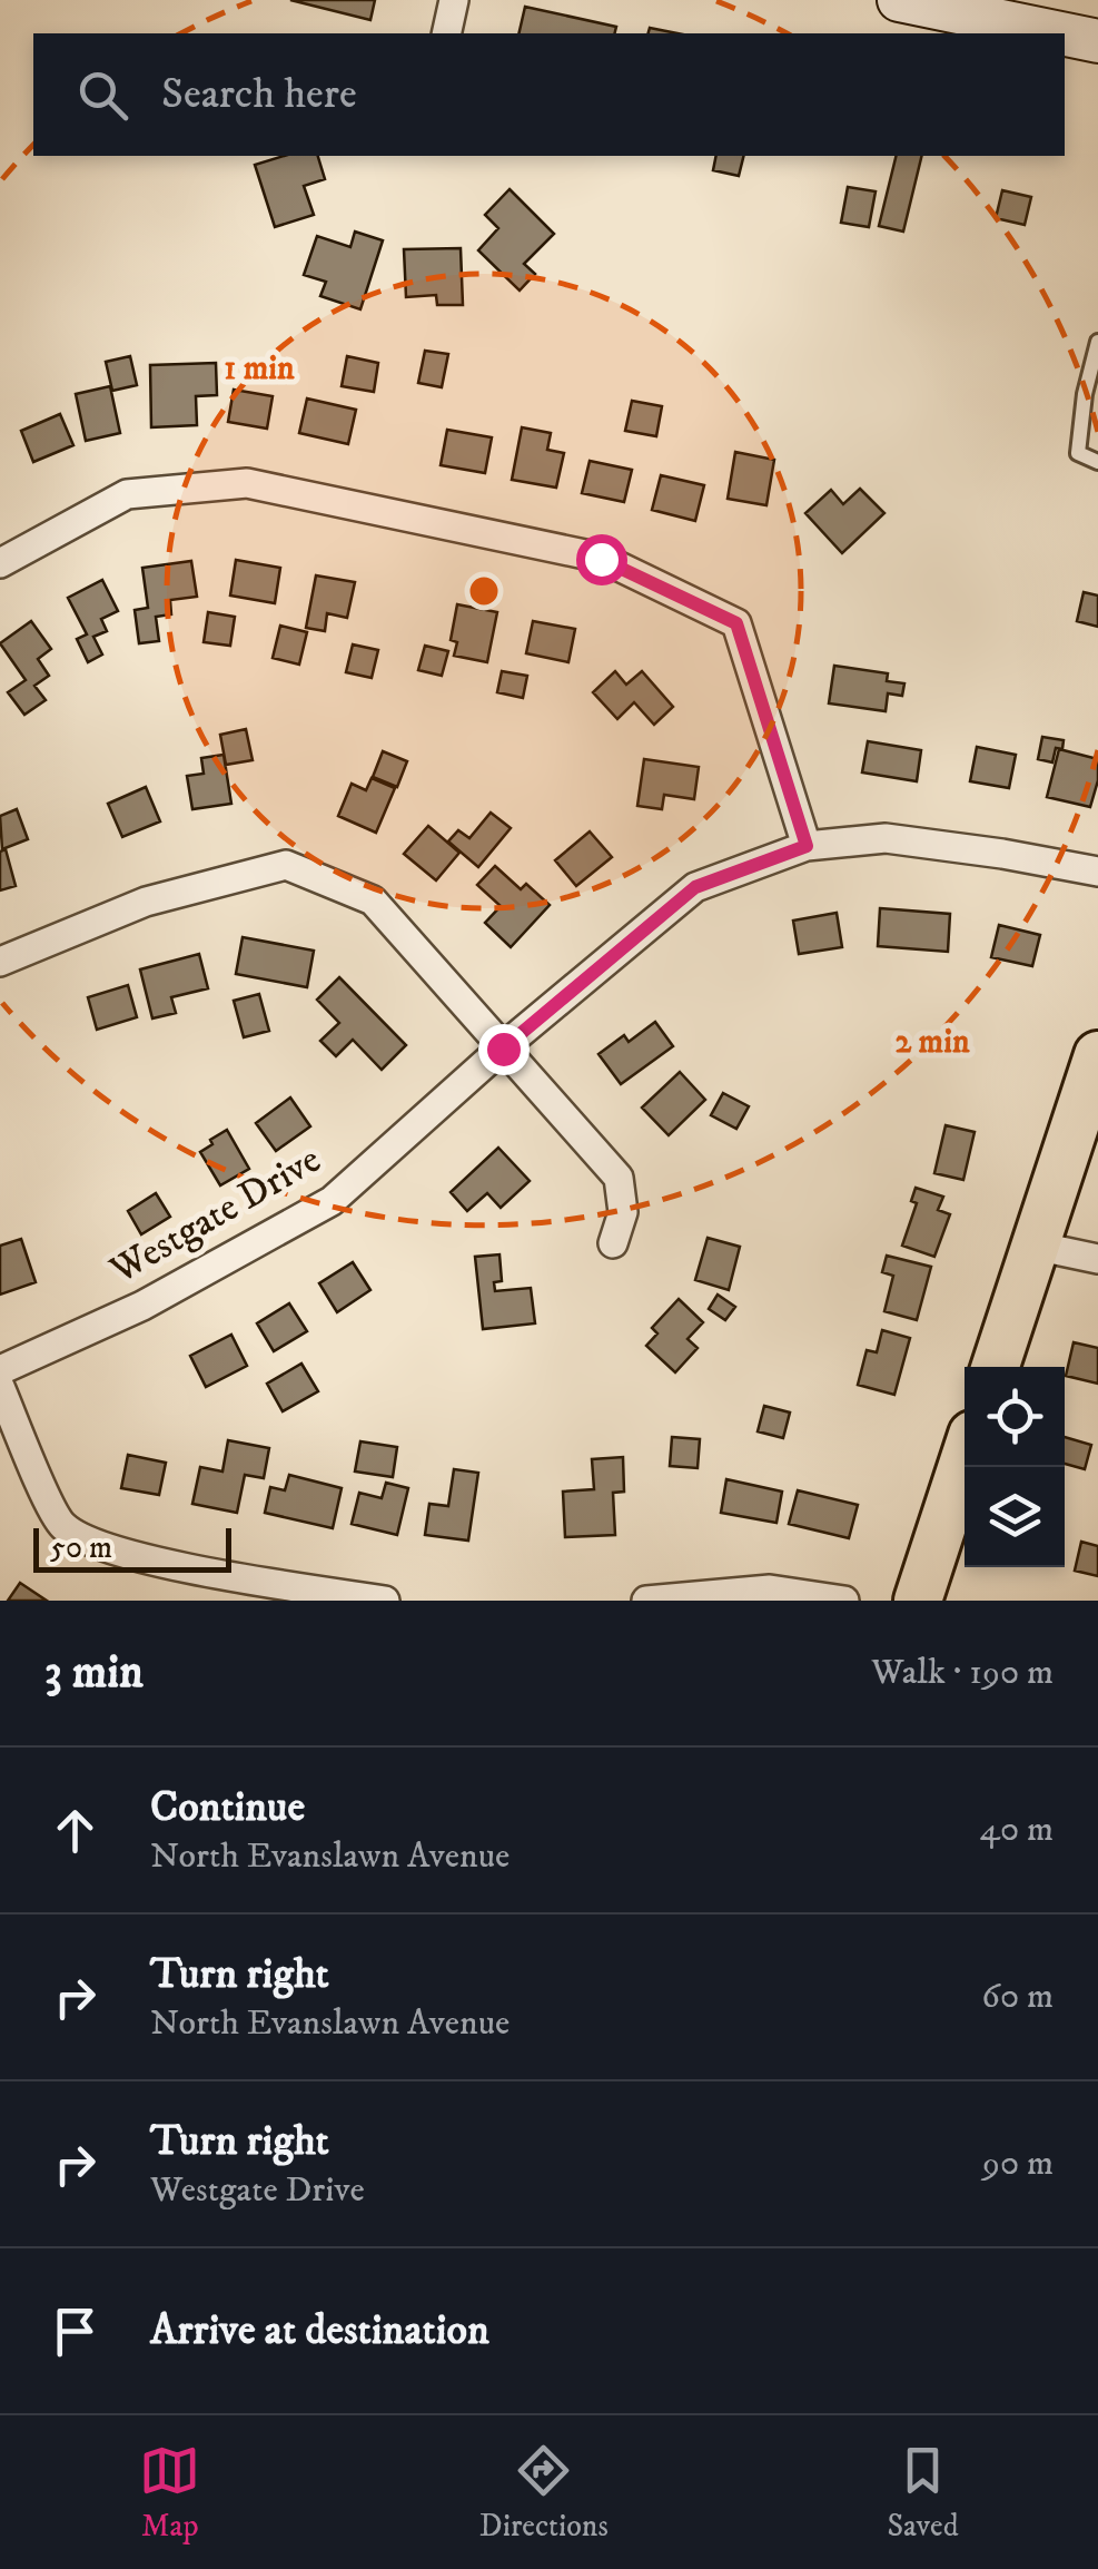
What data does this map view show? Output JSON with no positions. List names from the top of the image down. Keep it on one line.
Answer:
{"streets":{"street":["Westgate Drive"]},"scale_bar":"50 m","page":{"search":"Search here","scale":"50 m","heading":["3 min","Walk · 190 m"],"list":[["Continue","North Evanslawn Avenue","40 m"],["Turn right","North Evanslawn Avenue","60 m"],["Turn right","Westgate Drive","90 m"],"Arrive at destination"],"nav":["Map","Directions","Saved"]},"rings":["1 min","2 min"]}
